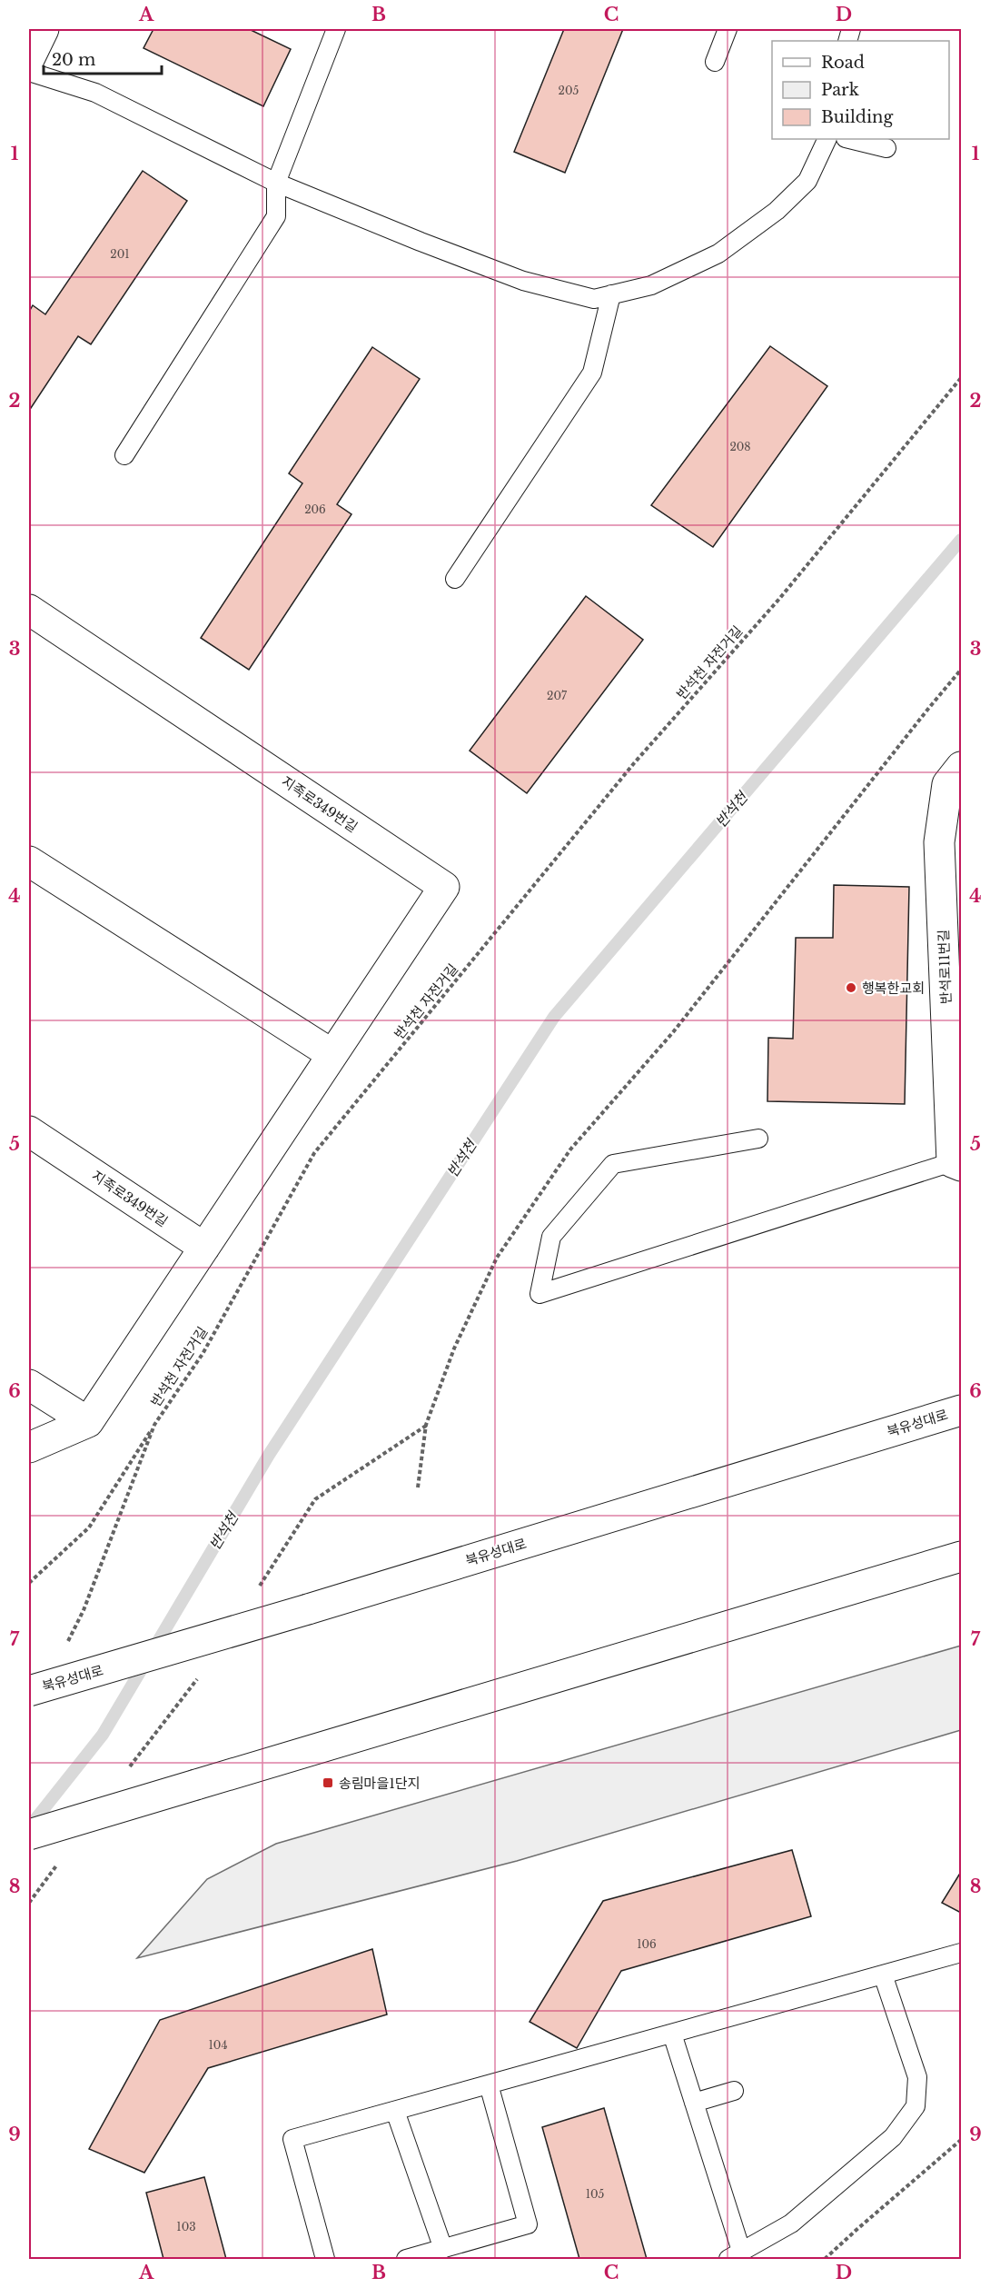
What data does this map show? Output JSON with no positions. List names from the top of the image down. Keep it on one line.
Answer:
{"streets":{"street":["지족로349번길","반석로11번길","북유성대로"],"path":["반석천 자전거길"]},"water":["반석천"],"places":{"other":["행복한교회"],"transit":["송림마을1단지"]},"house_numbers":["205","201","208","206","207","106","104","105","103"],"legend":["Road","Park","Building"],"scale_bar":"20 m","grid":{"columns":["A","B","C","D"],"rows":["1","2","3","4","5","6","7","8","9"]}}
